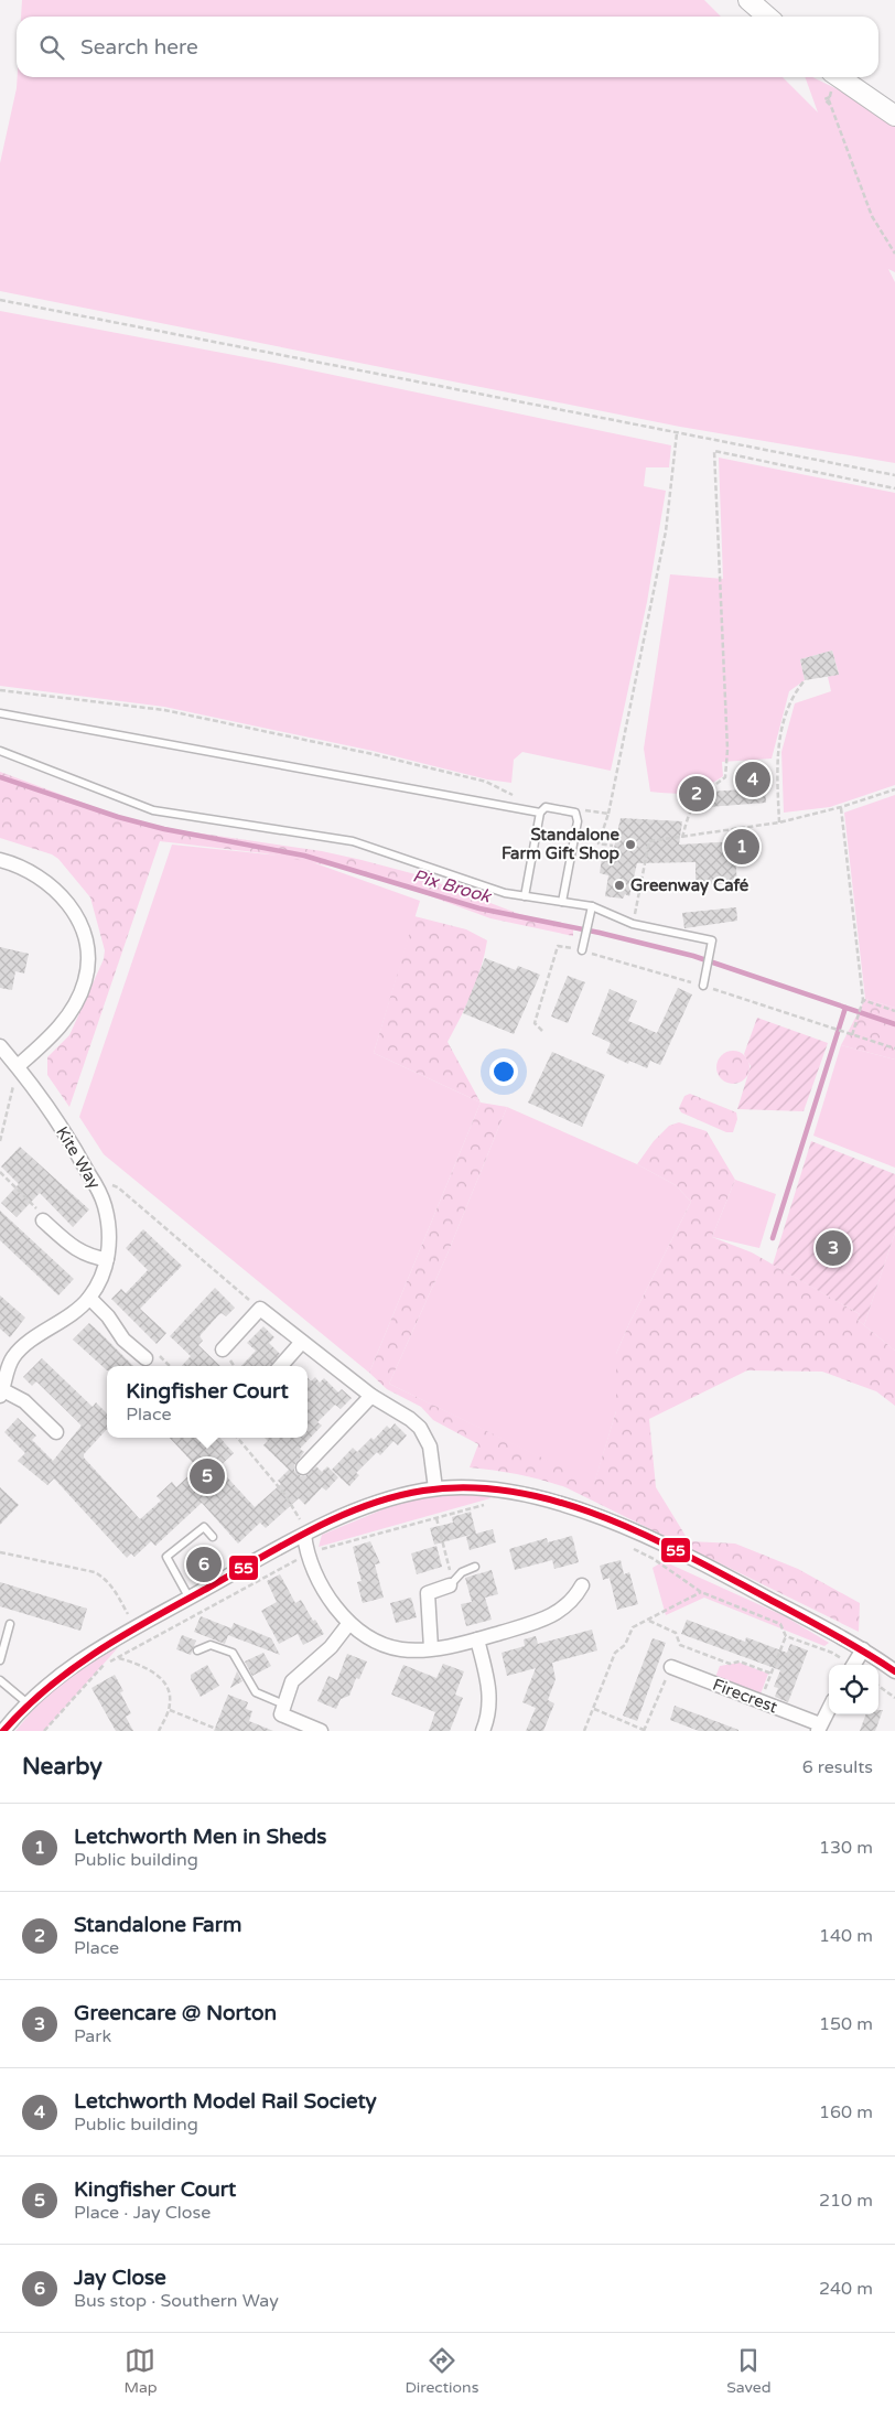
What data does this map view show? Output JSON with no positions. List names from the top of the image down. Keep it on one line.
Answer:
{"streets":{"street":["Kite Way","Firecrest"]},"water":["Pix Brook"],"places":["Standalone Farm Gift Shop","Greenway Café"],"lines":["transit line 55"],"page":{"search":"Search here","pins":["4","2","1","3","5","6"],"popup":["Kingfisher Court","Place"],"heading":["Nearby","6 results"],"list":[{"mark":"1","name":"Letchworth Men in Sheds","note":"Public building","value":"130 m"},{"mark":"2","name":"Standalone Farm","note":"Place","value":"140 m"},{"mark":"3","name":"Greencare @ Norton","note":"Park","value":"150 m"},{"mark":"4","name":"Letchworth Model Rail Society","note":"Public building","value":"160 m"},{"mark":"5","name":"Kingfisher Court","note":"Place · Jay Close","value":"210 m"},{"mark":"6","name":"Jay Close","note":"Bus stop · Southern Way","value":"240 m"}],"nav":["Map","Directions","Saved"]}}
